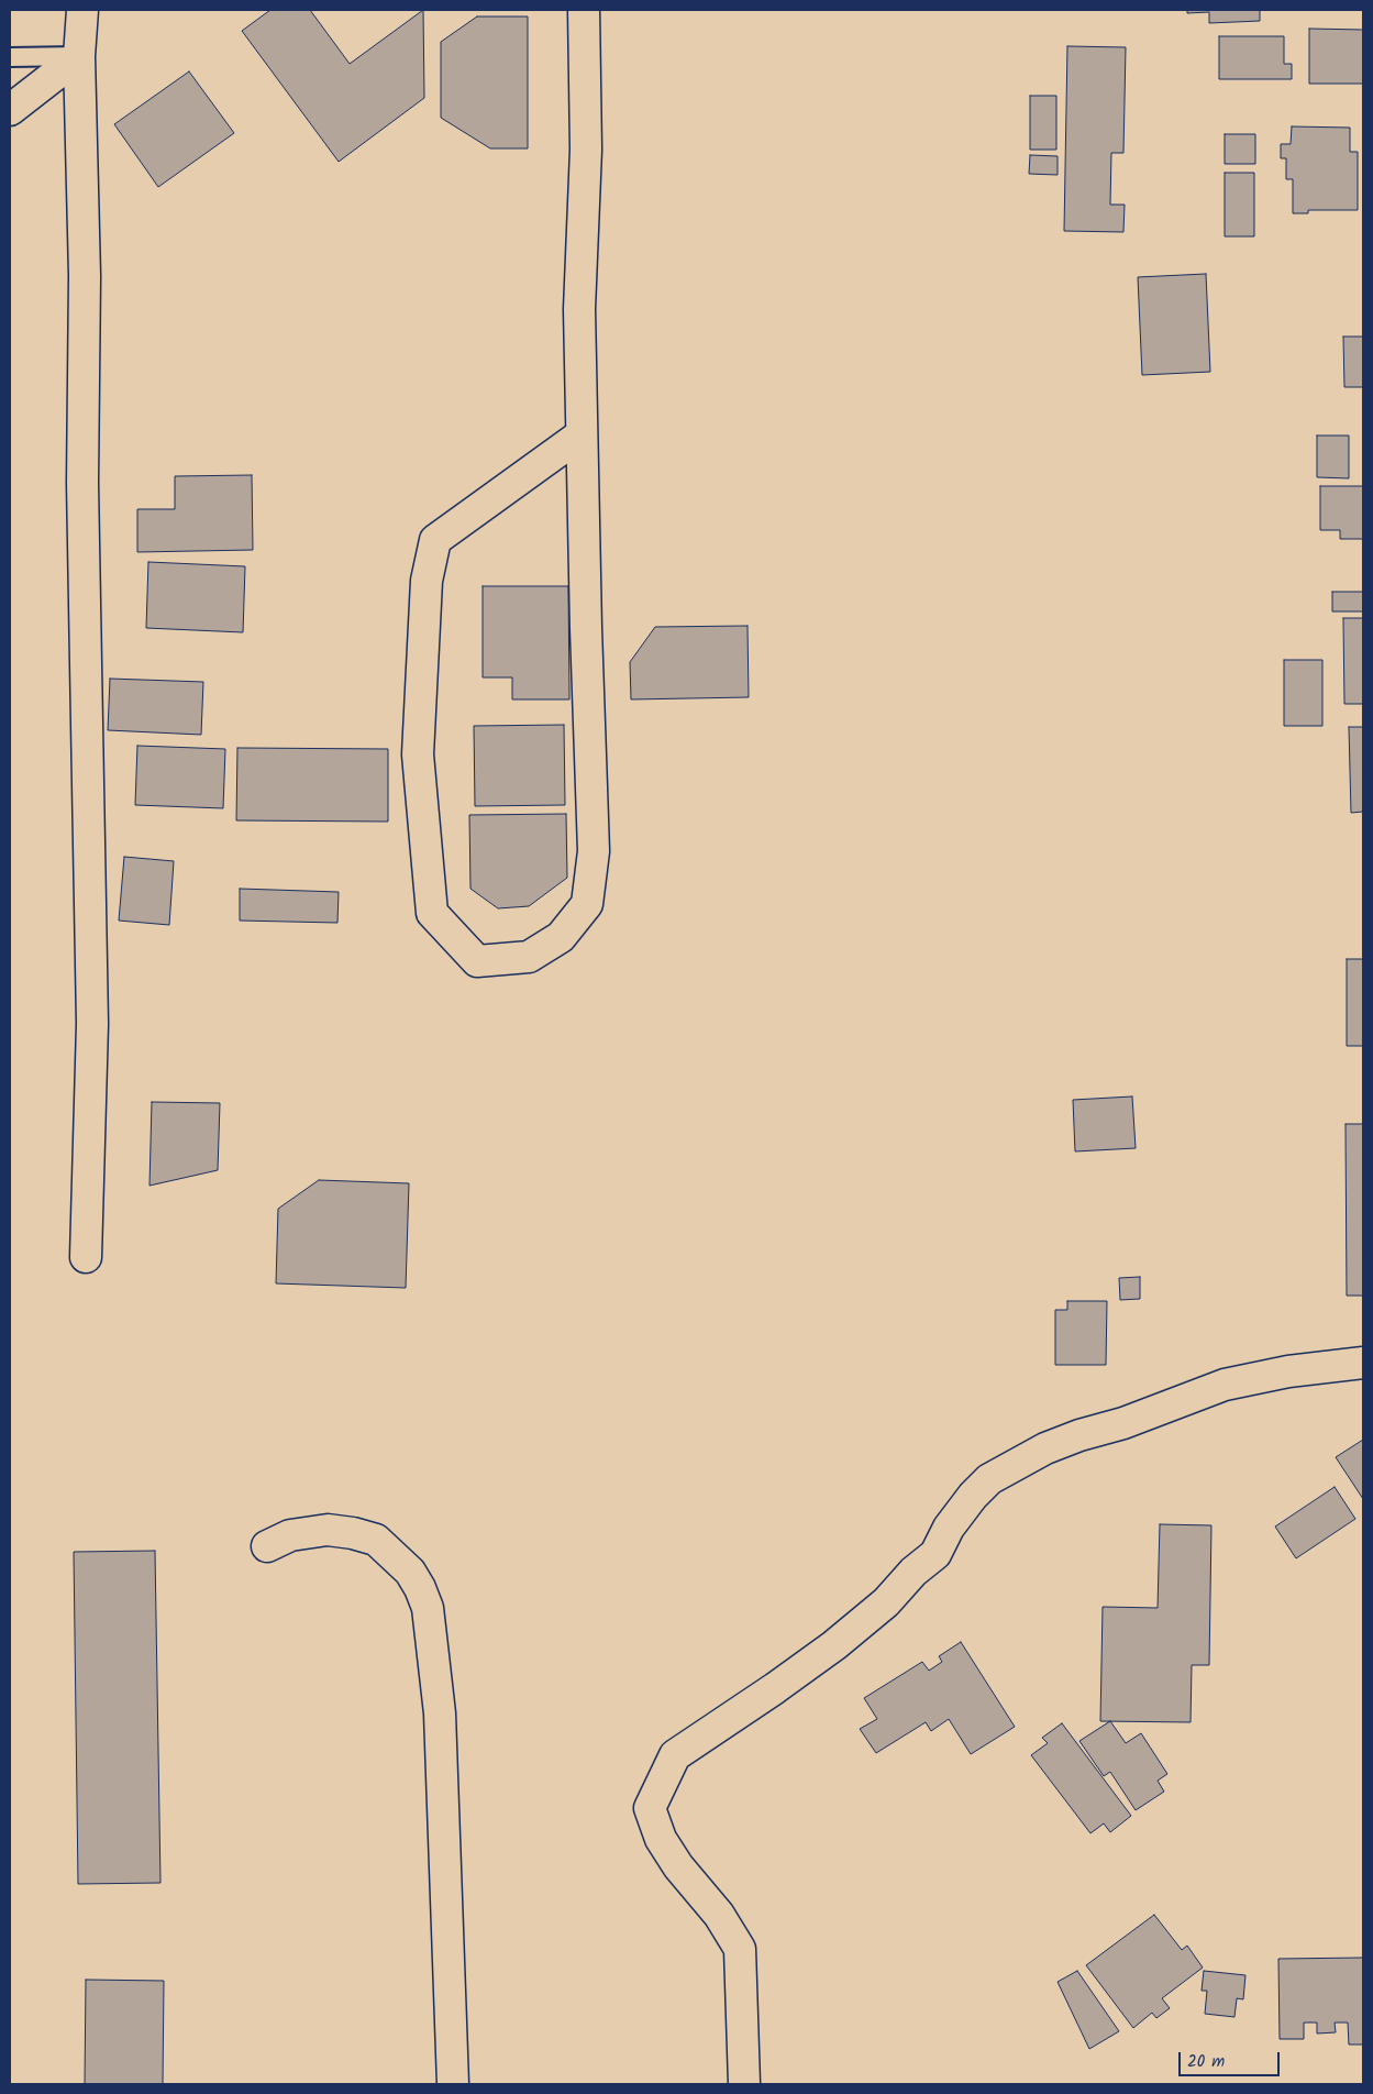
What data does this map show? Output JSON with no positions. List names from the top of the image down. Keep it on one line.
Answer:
{"scale_bar":"20 m"}
